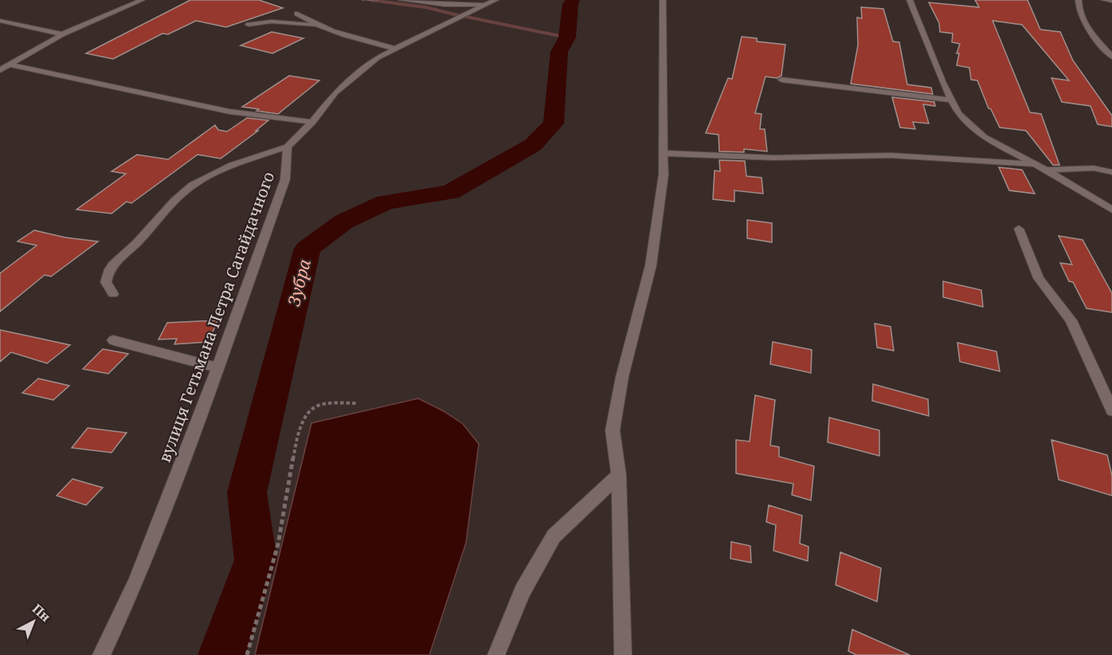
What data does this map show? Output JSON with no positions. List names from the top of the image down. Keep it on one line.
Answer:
{"streets":{"street":["вулиця Гетьмана Петра Сагайдачного"]},"water":["Зубра"],"north":"top right"}
